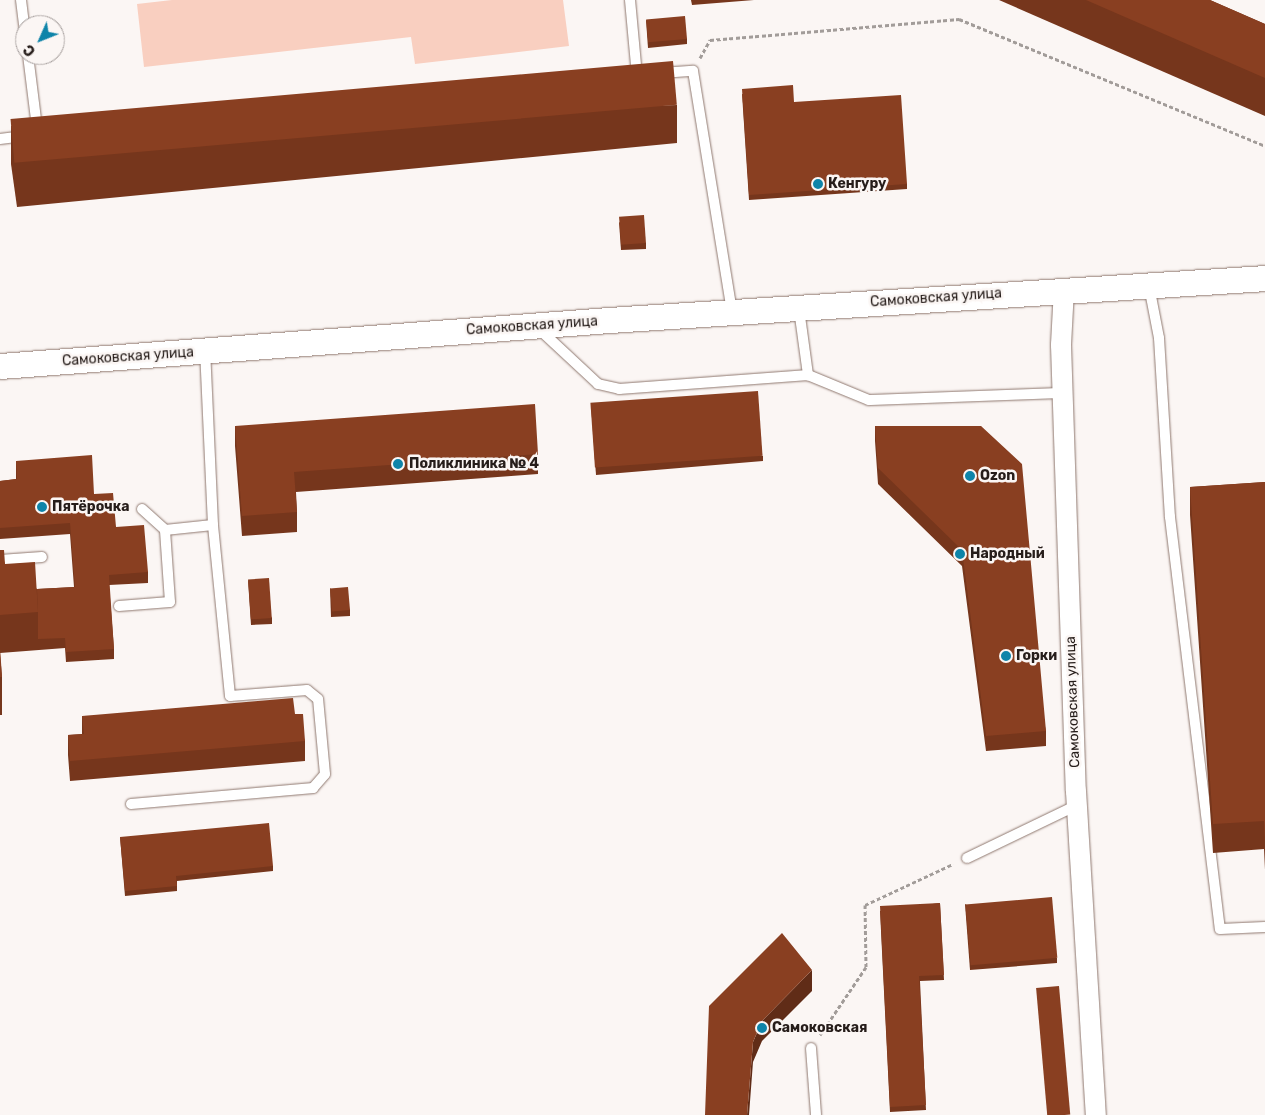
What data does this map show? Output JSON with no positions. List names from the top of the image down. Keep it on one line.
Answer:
{"streets":{"street":["Самоковская улица"]},"places":["Кенгуру","Поликлиника № 4","Ozon","Пятёрочка","Народный","Горки","Самоковская"],"north":"bottom left"}
